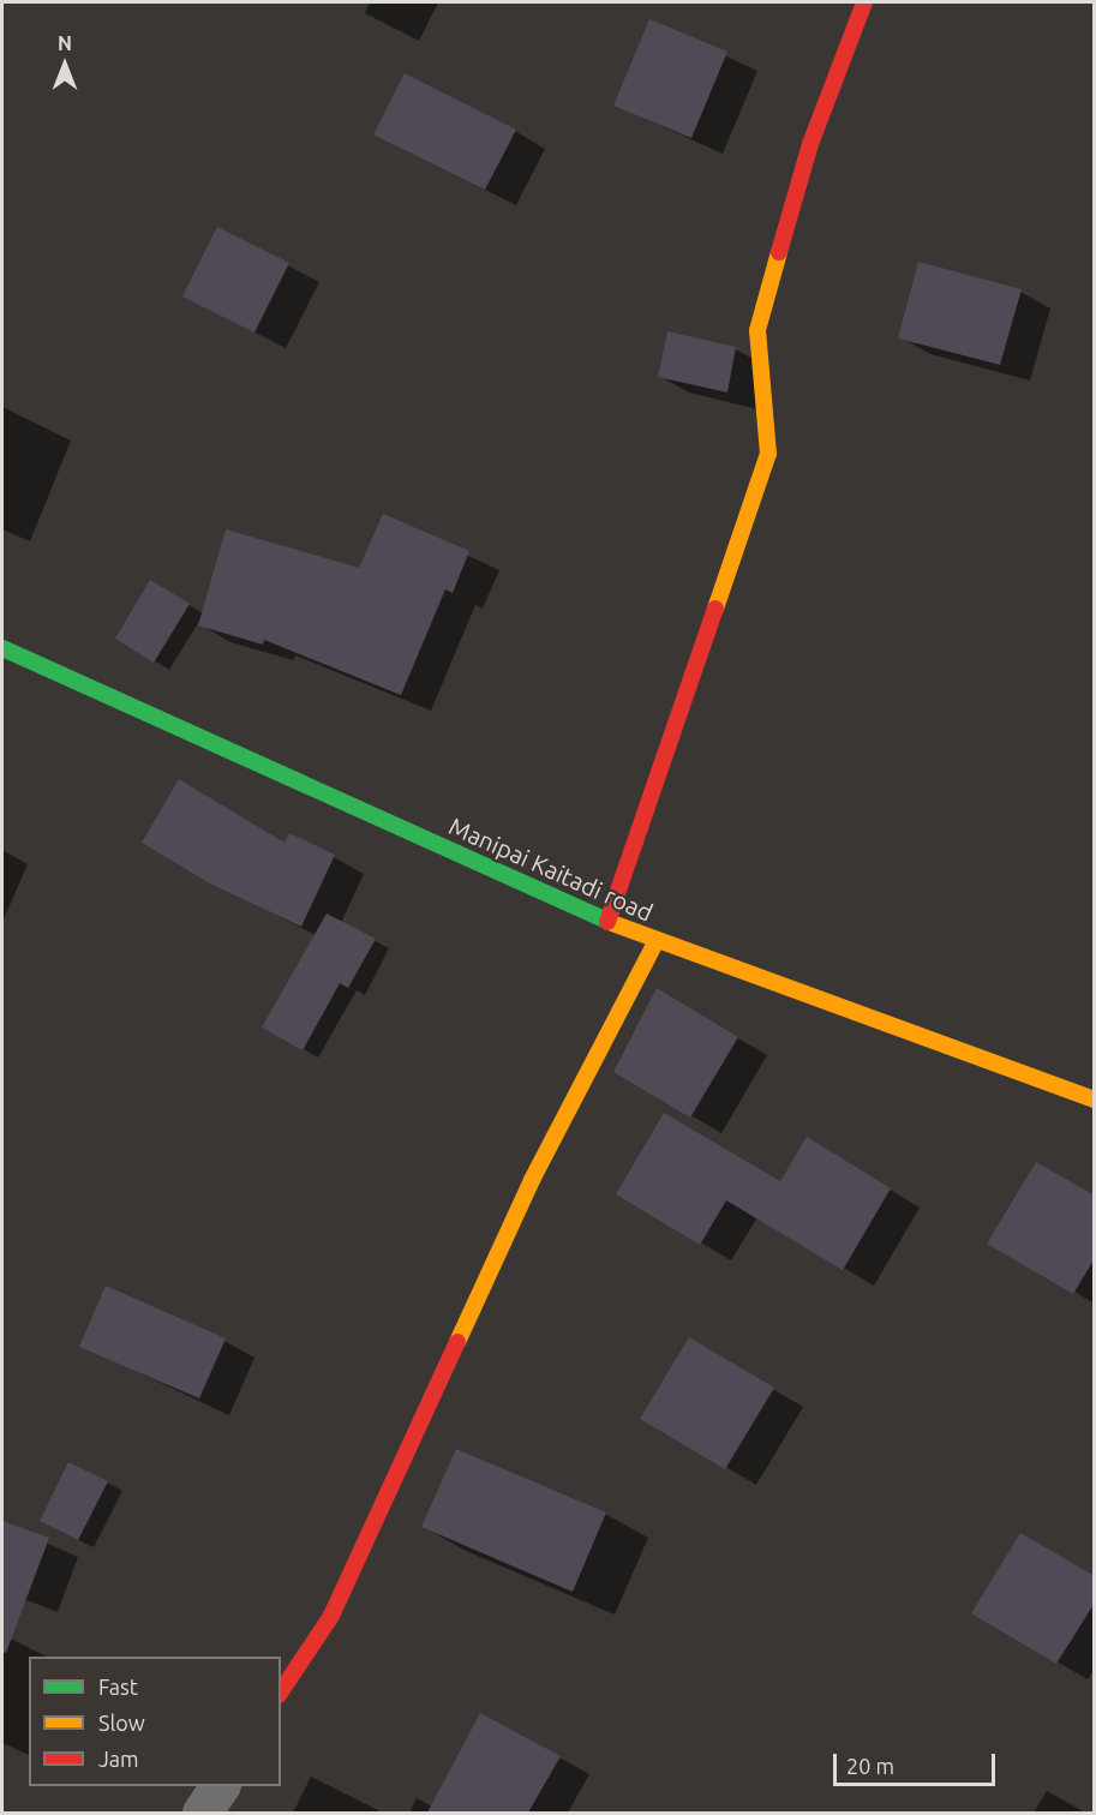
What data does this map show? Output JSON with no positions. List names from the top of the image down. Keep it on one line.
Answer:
{"streets":{"street":["Manipai Kaitadi road"]},"legend":["Fast","Slow","Jam"],"scale_bar":"20 m","north":"top"}
